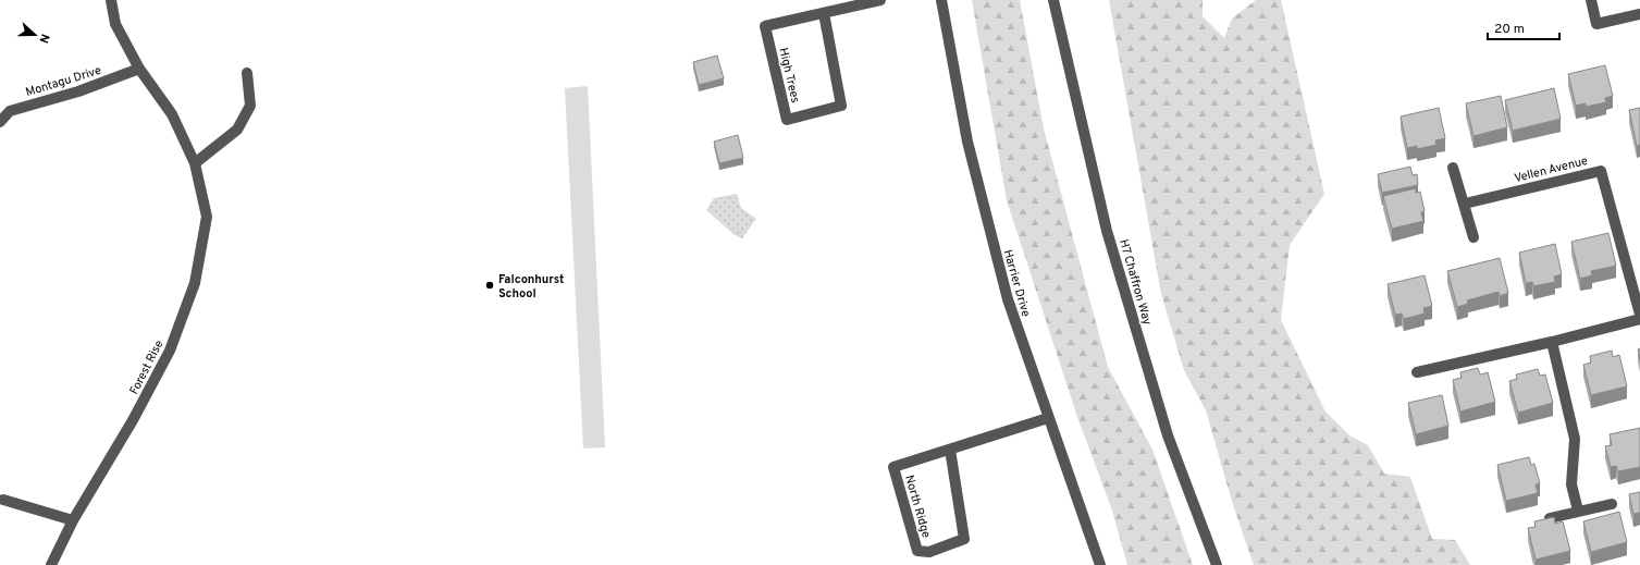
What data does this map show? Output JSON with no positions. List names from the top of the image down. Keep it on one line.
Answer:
{"streets":{"street":["High Trees","Montagu Drive","Vellen Avenue","H7 Chaffron Way","Harrier Drive","Forest Rise","North Ridge"]},"crossings":[["Montagu Drive","Forest Rise"],["Harrier Drive","North Ridge"]],"places":["Falconhurst School"],"scale_bar":"20 m","north":"right"}
